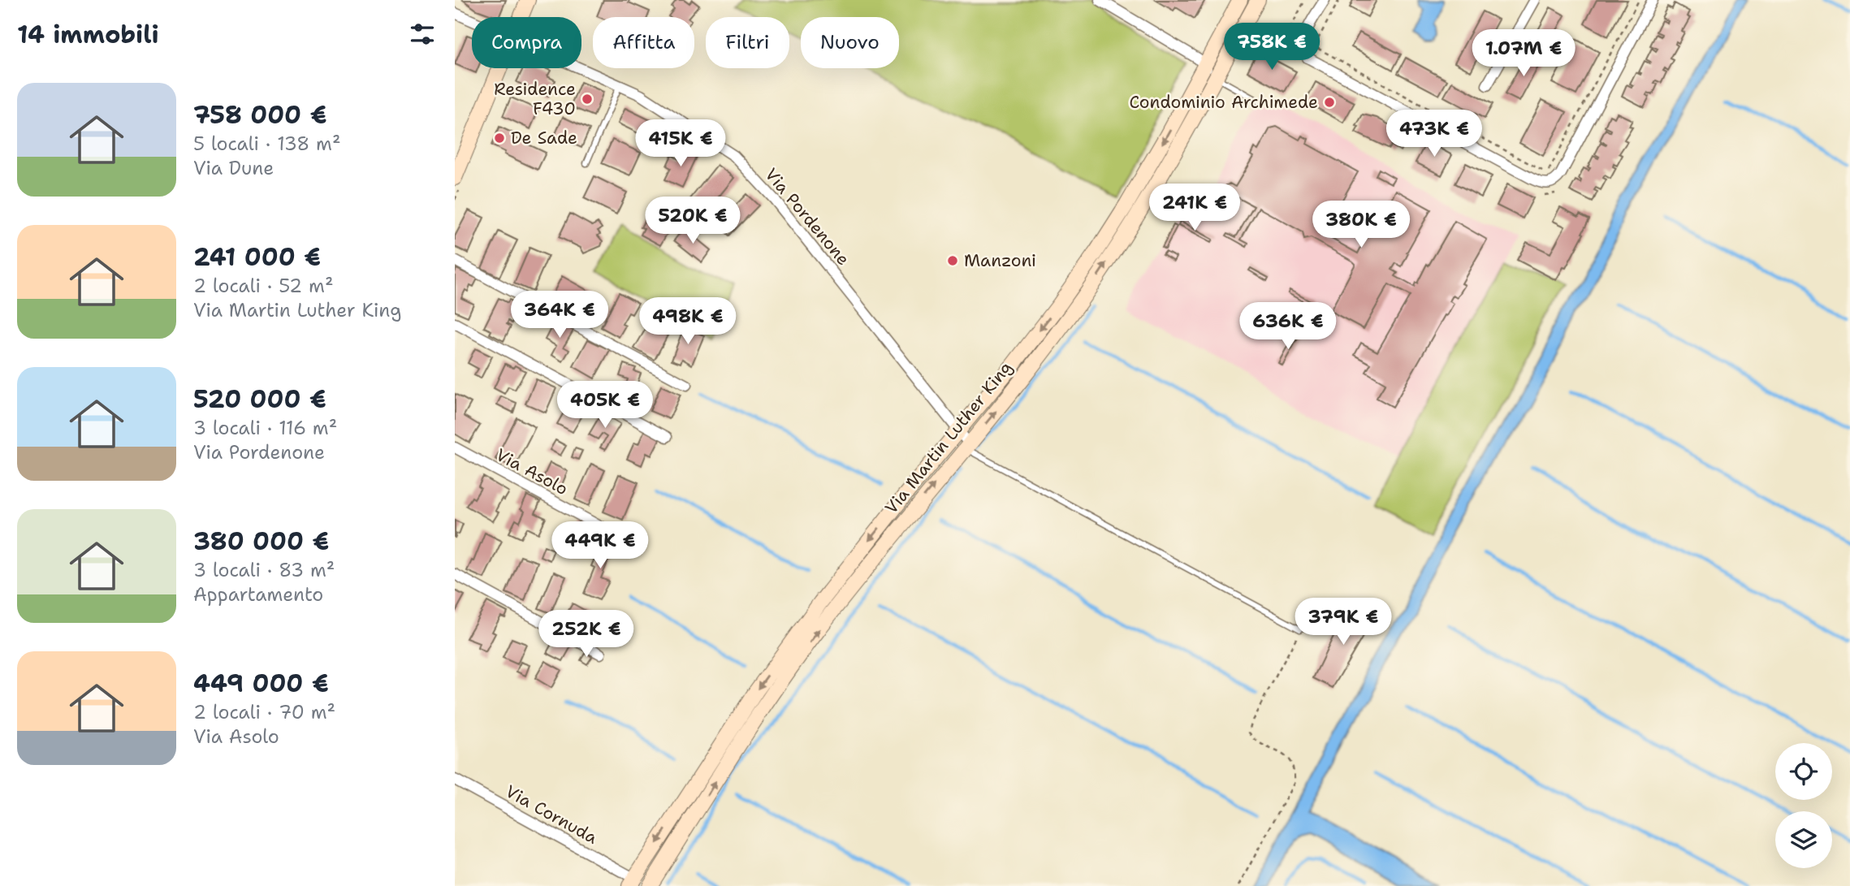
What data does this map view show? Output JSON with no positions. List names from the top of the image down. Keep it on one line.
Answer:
{"streets":{"main road":["Via Martin Luther King"],"street":["Via Pordenone","Via Asolo","Via Cornuda"]},"crossings":[["Via Pordenone","Via Martin Luther King"],["Via Martin Luther King","Via Cornuda"]],"places":["Residence F430","Condominio Archimede","De Sade","Manzoni"],"page":{"heading":"14 immobili","chip":["Compra","Affitta","Filtri","Nuovo"],"price":["758K €","1.07M €","473K €","415K €","241K €","520K €","380K €","364K €","498K €","636K €","405K €","449K €","379K €","252K €"],"list":[{"name":"758 000 €","note":"5 locali · 138 m² · Via Dune"},{"name":"241 000 €","note":"2 locali · 52 m² · Via Martin Luther King"},{"name":"520 000 €","note":"3 locali · 116 m² · Via Pordenone"},{"name":"380 000 €","note":"3 locali · 83 m² · Appartamento"},{"name":"449 000 €","note":"2 locali · 70 m² · Via Asolo"}]}}
